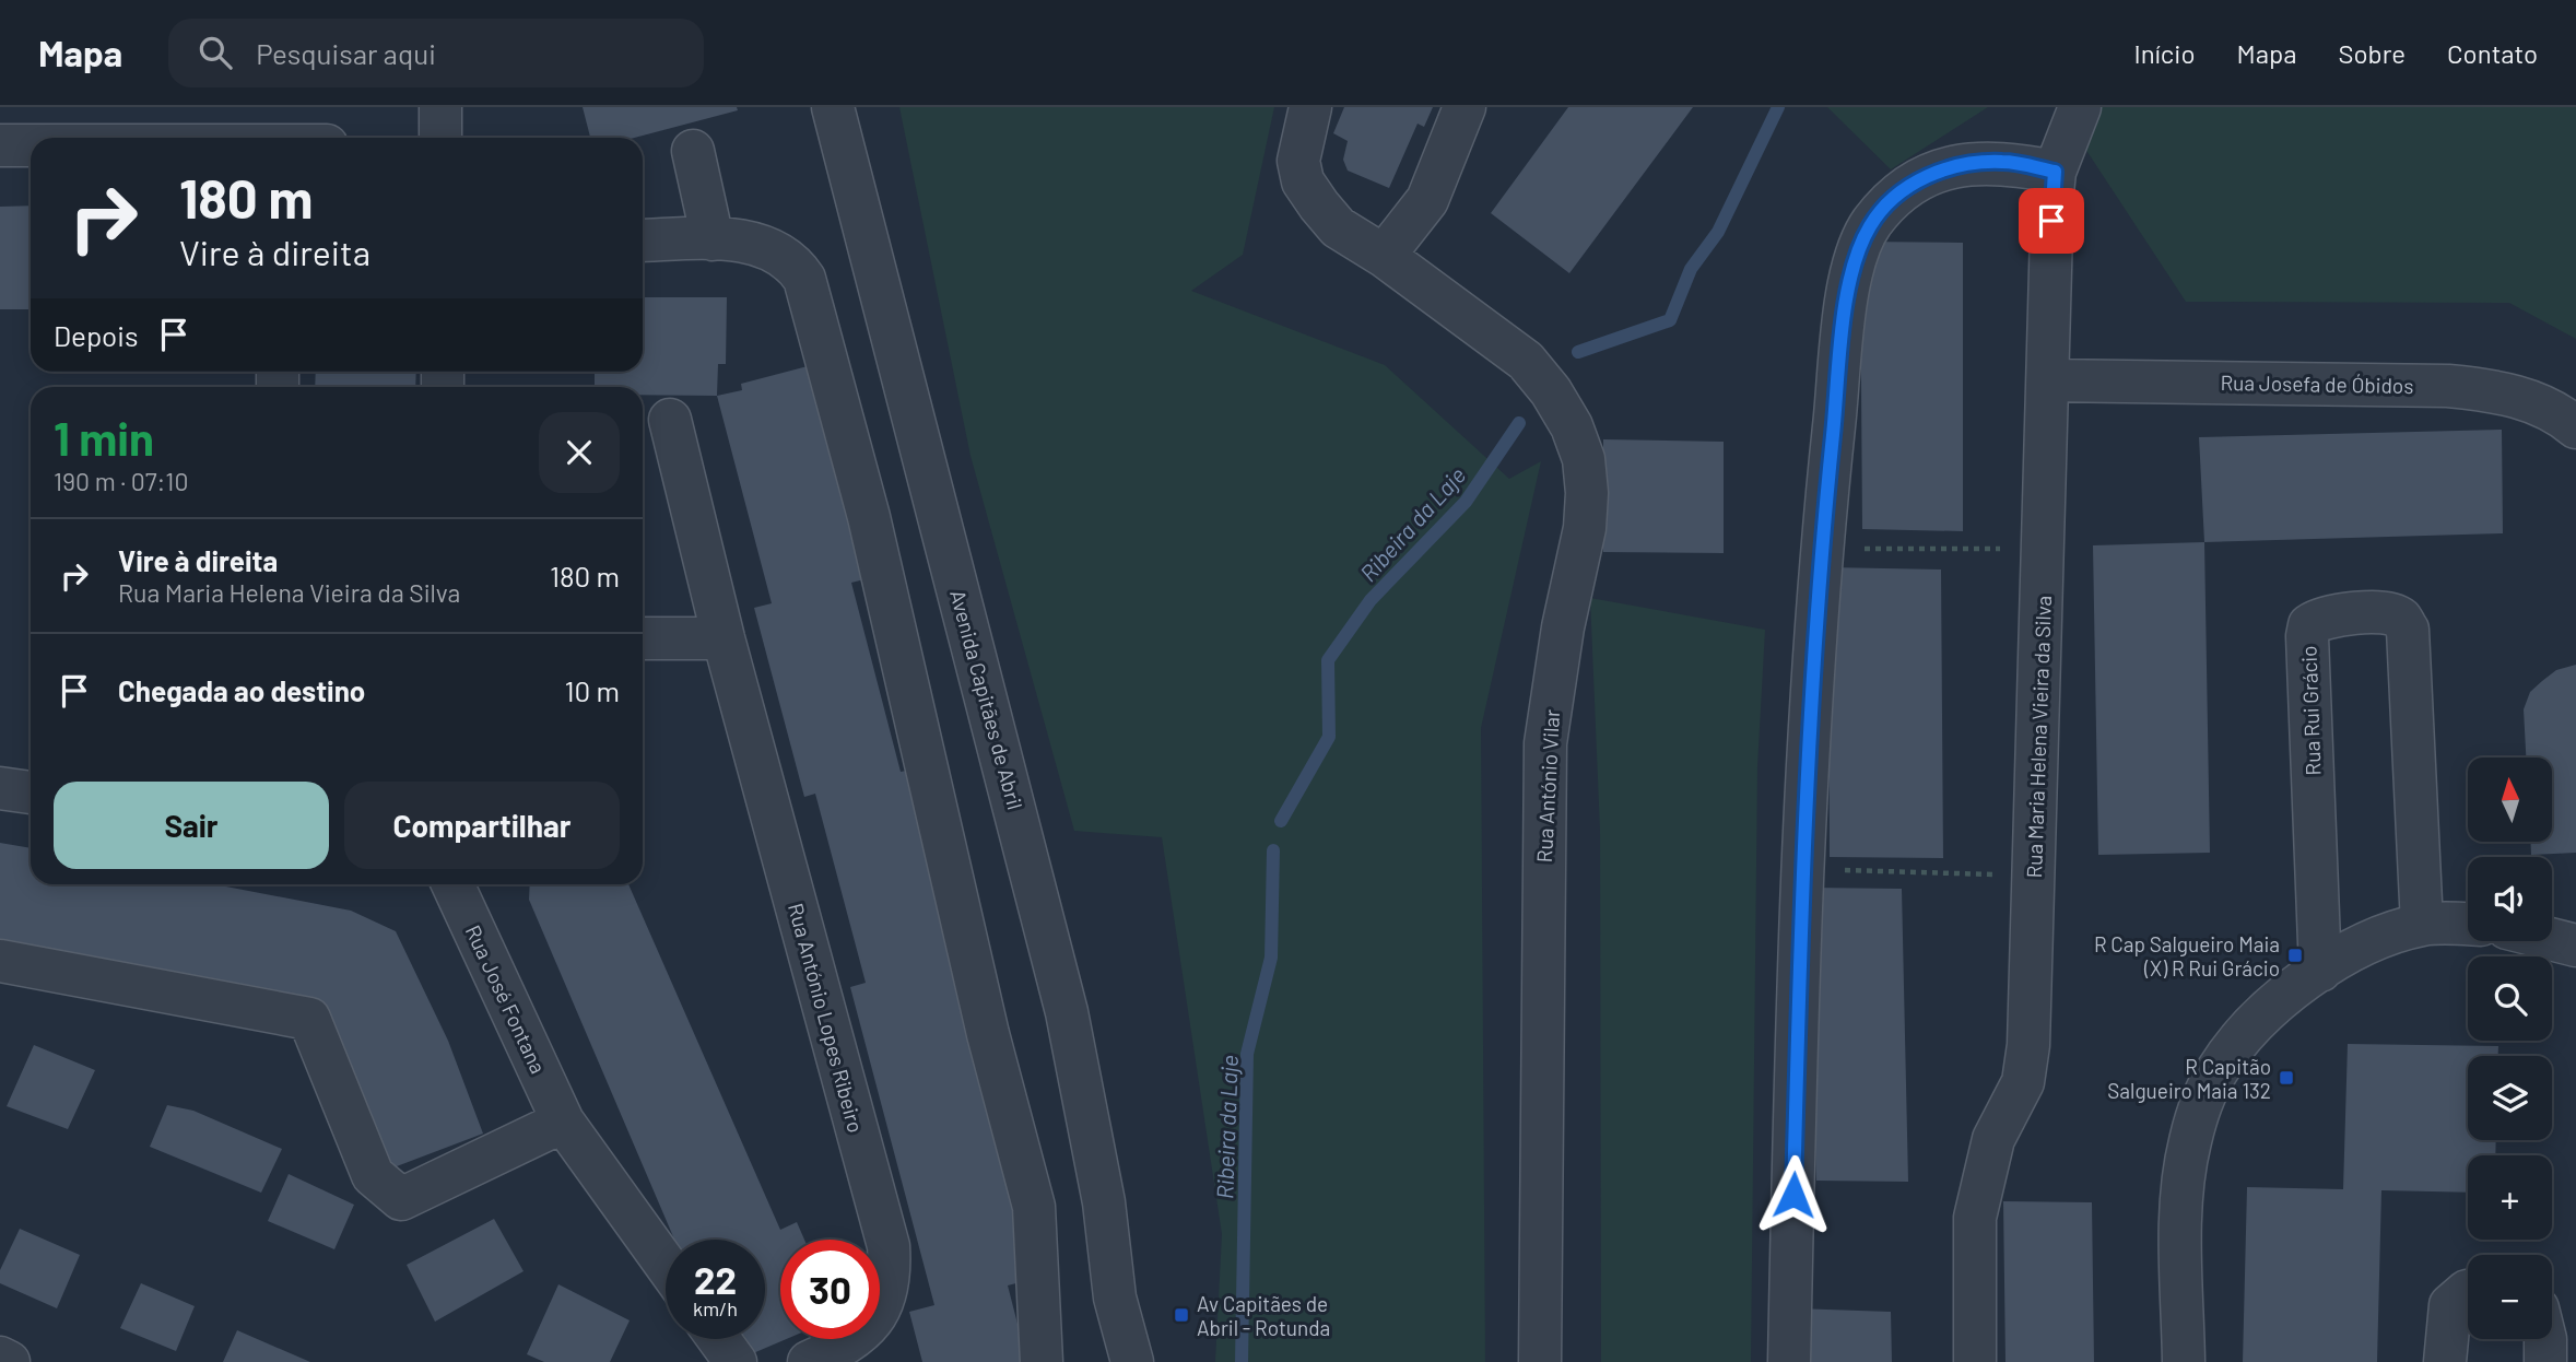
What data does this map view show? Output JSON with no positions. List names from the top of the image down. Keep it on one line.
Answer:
{"streets":{"street":["Rua Josefa de Óbidos","Avenida Capitães de Abril","Rua Rui Grácio","Rua Maria Helena Vieira da Silva","Rua António Vilar","Rua José Fontana","Rua António Lopes Ribeiro"]},"crossings":[["Rua Josefa de Óbidos","Rua Maria Helena Vieira da Silva"]],"water":["Ribeira da Laje"],"places":{"transit":["R Cap Salgueiro Maia (X) R Rui Grácio","R Capitão Salgueiro Maia 132","Av Capitães de Abril - Rotunda"]},"north":"top","page":{"header":"Mapa","search":"Pesquisar aqui","nav":["Início","Mapa","Sobre","Contato"],"turn":["180 m","Vire à direita"],"then":"Depois","heading":["1 min","190 m · 07:10"],"list":[{"name":"Vire à direita","note":"Rua Maria Helena Vieira da Silva","value":"180 m"},{"name":"Chegada ao destino","value":"10 m"}],"map_buttons":["+","−"],"buttons":["Sair","Compartilhar"],"speed":"22 km/h","limit":"30"}}
